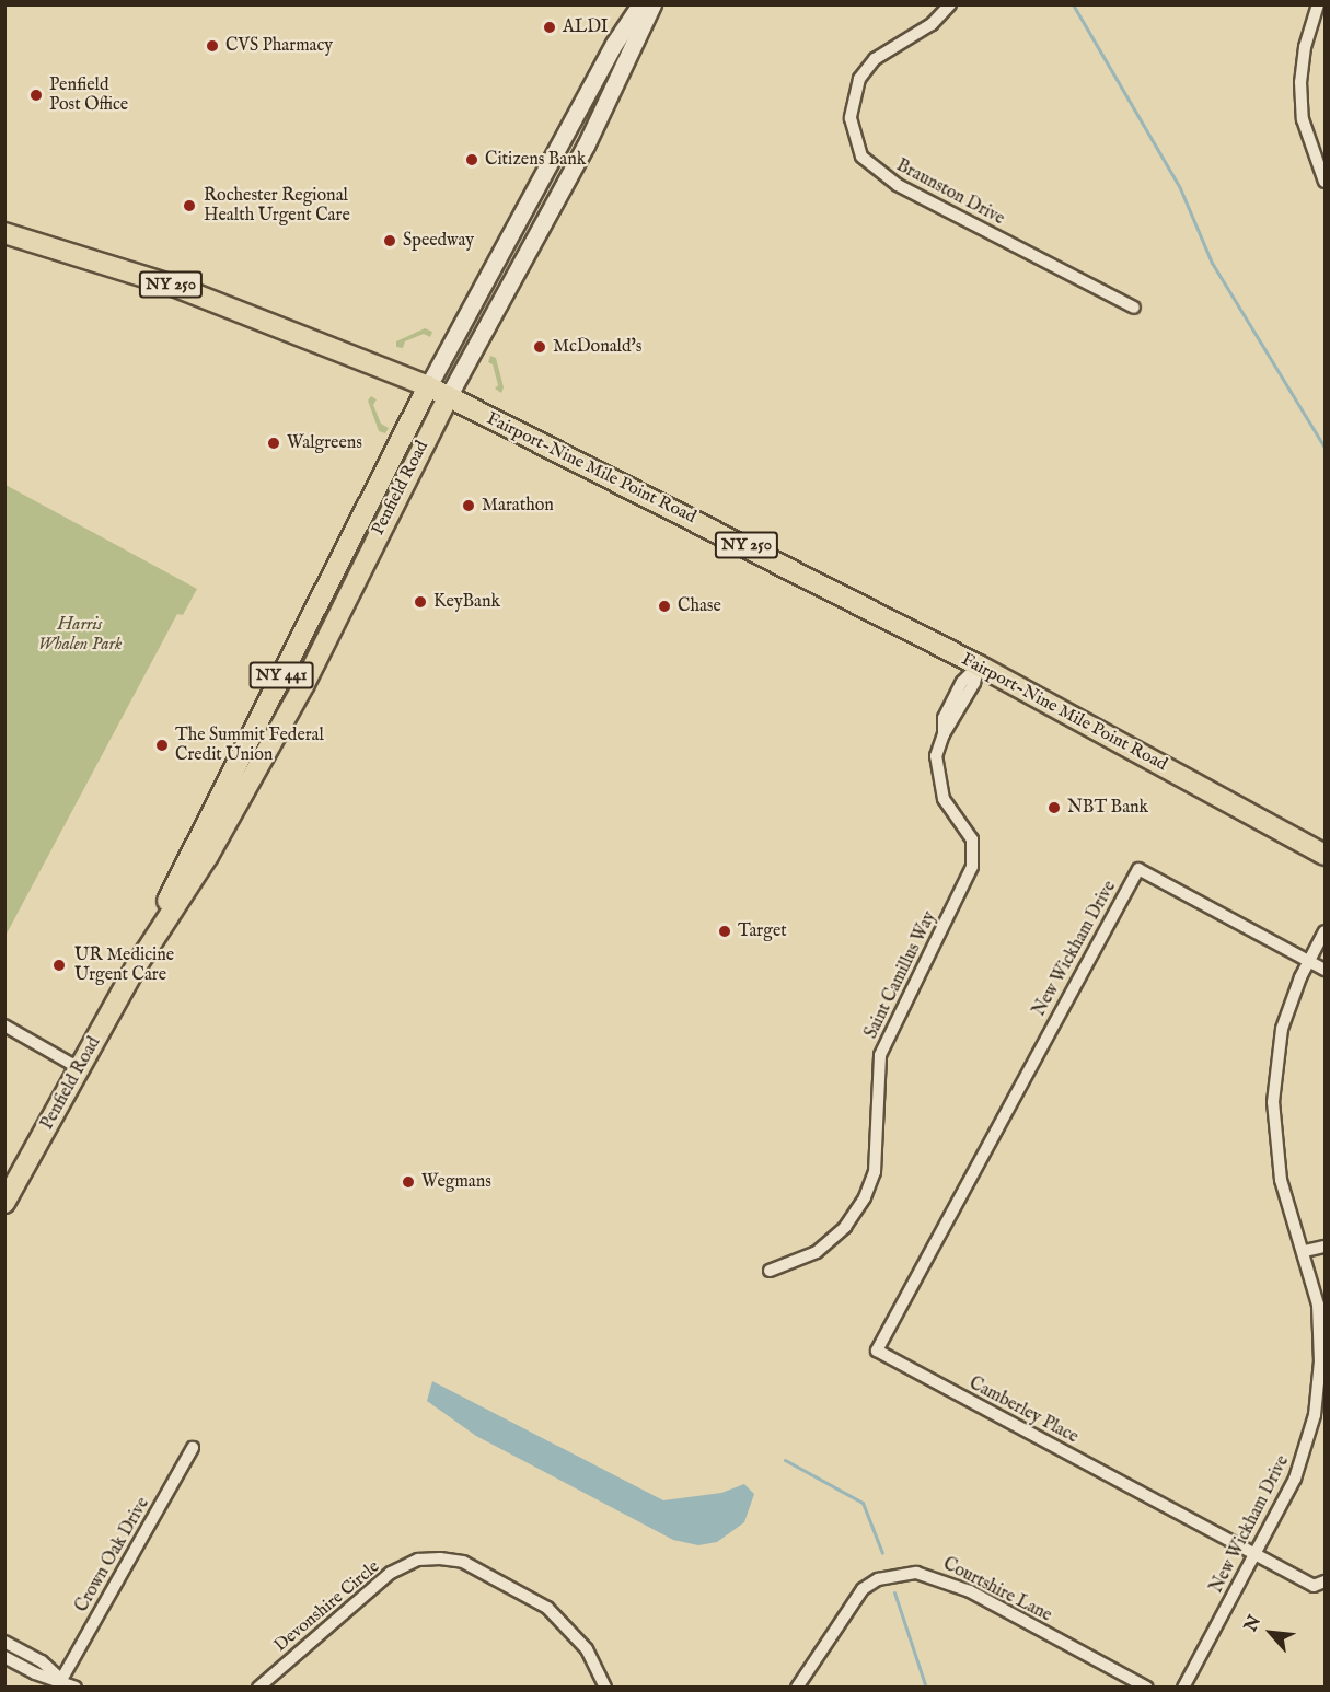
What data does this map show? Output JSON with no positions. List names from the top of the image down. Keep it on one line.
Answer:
{"streets":{"main road":["NY 250","Fairport-Nine Mile Point Road","Penfield Road","NY 441"],"street":["Braunston Drive","New Wickham Drive","Saint Camillus Way","Camberley Place","Crown Oak Drive","Courtshire Lane","Devonshire Circle"]},"crossings":[["Fairport-Nine Mile Point Road","Penfield Road"],["Fairport-Nine Mile Point Road","Saint Camillus Way"],["New Wickham Drive","Camberley Place"]],"parks":["Harris Whalen Park"],"places":["ALDI","CVS Pharmacy","Penfield Post Office","Citizens Bank","Rochester Regional Health Urgent Care","Speedway","McDonald's","Walgreens","Marathon","KeyBank","Chase","The Summit Federal Credit Union","NBT Bank","Target","UR Medicine Urgent Care","Wegmans"],"north":"top left"}
